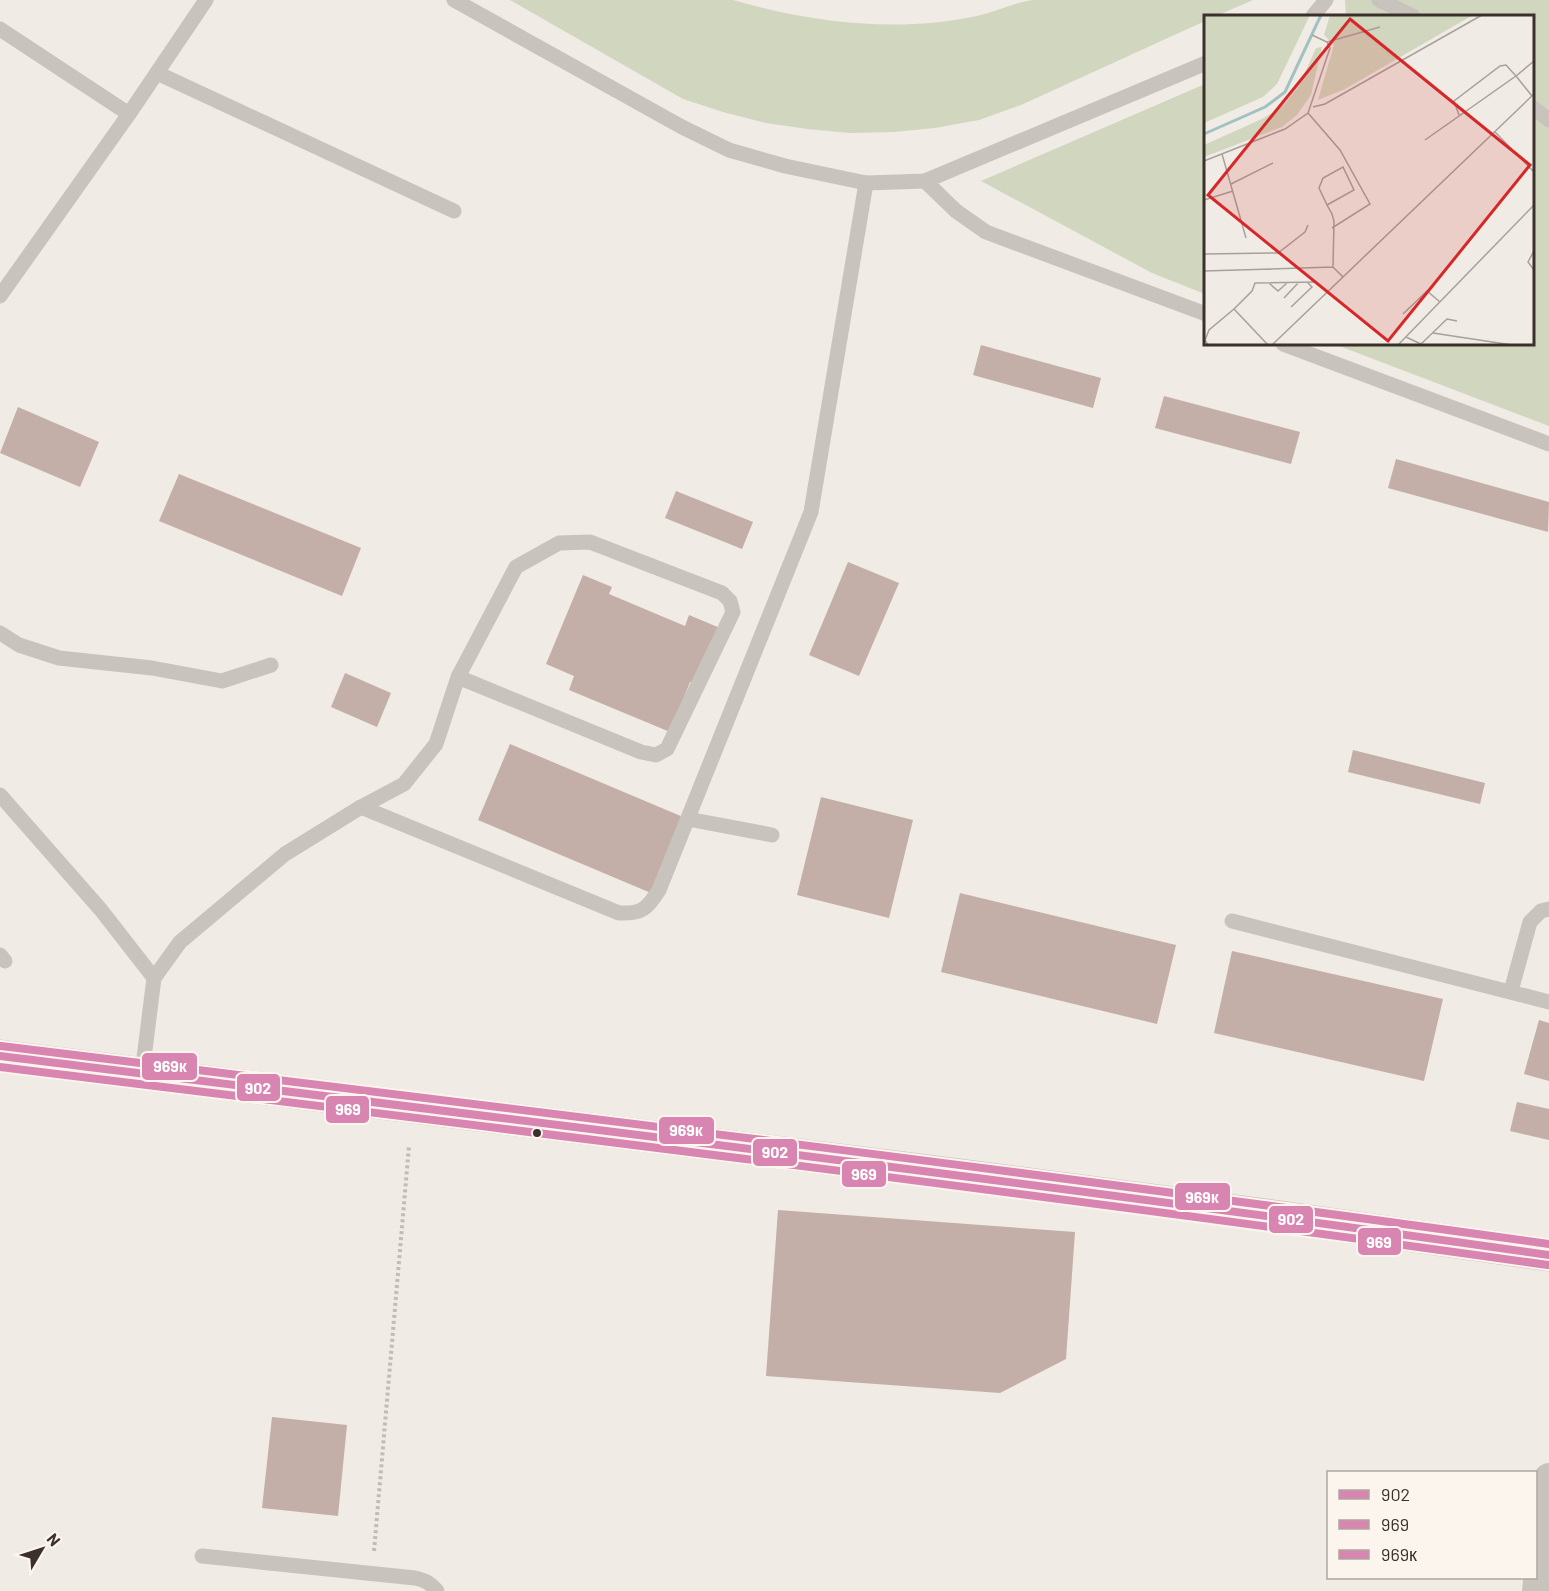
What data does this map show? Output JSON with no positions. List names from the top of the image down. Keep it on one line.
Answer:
{"lines":["transit line 969к","transit line 902","transit line 969"],"legend":["902","969","969к"],"north":"top right"}
